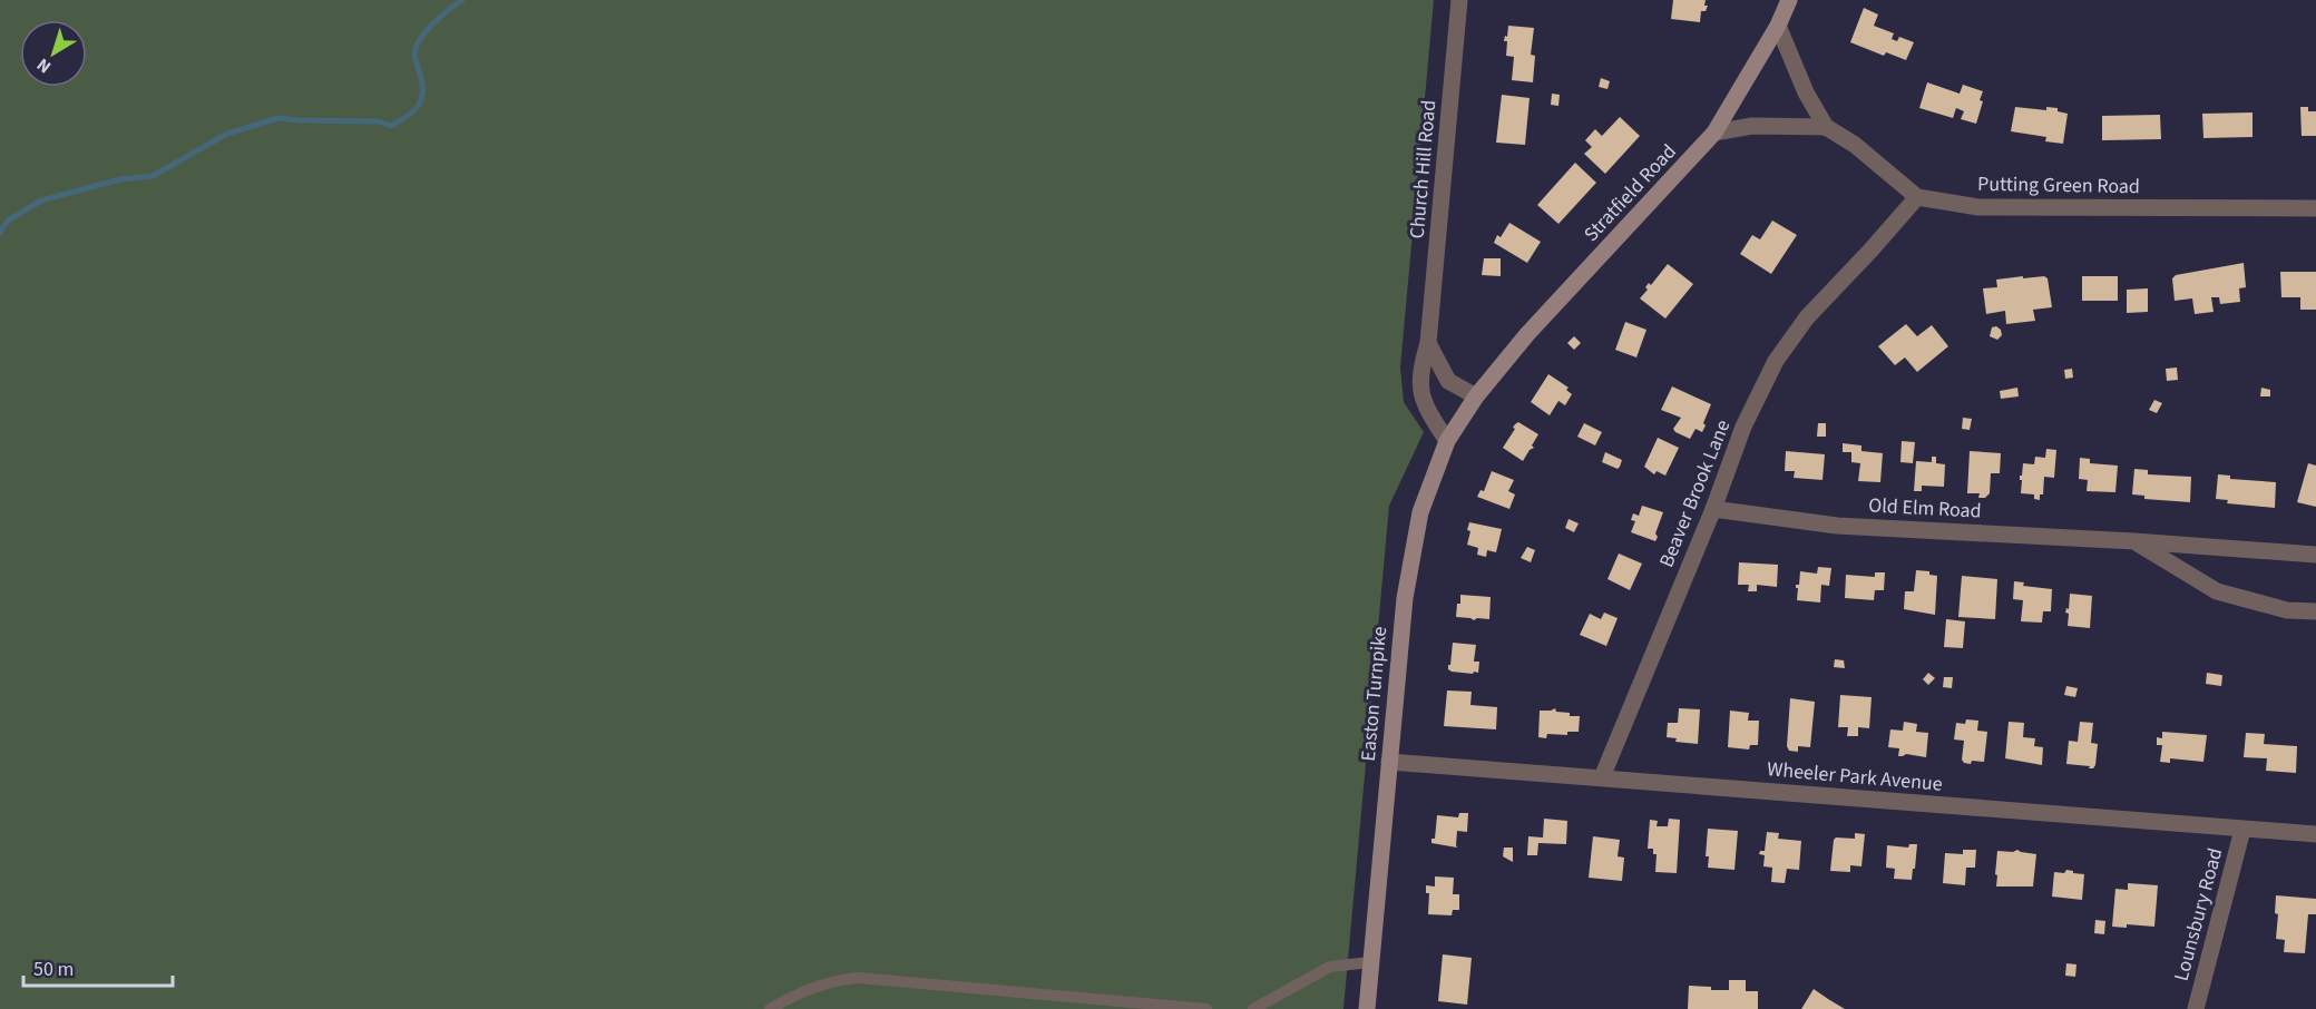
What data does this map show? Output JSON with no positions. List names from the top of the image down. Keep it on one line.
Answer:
{"streets":{"main road":["Stratfield Road","Easton Turnpike"],"street":["Church Hill Road","Putting Green Road","Beaver Brook Lane","Old Elm Road","Wheeler Park Avenue","Lounsbury Road"]},"crossings":[["Church Hill Road","Easton Turnpike"],["Putting Green Road","Beaver Brook Lane"],["Stratfield Road","Easton Turnpike"],["Beaver Brook Lane","Old Elm Road"],["Beaver Brook Lane","Wheeler Park Avenue"],["Easton Turnpike","Wheeler Park Avenue"],["Wheeler Park Avenue","Lounsbury Road"]],"scale_bar":"50 m","north":"bottom left"}
